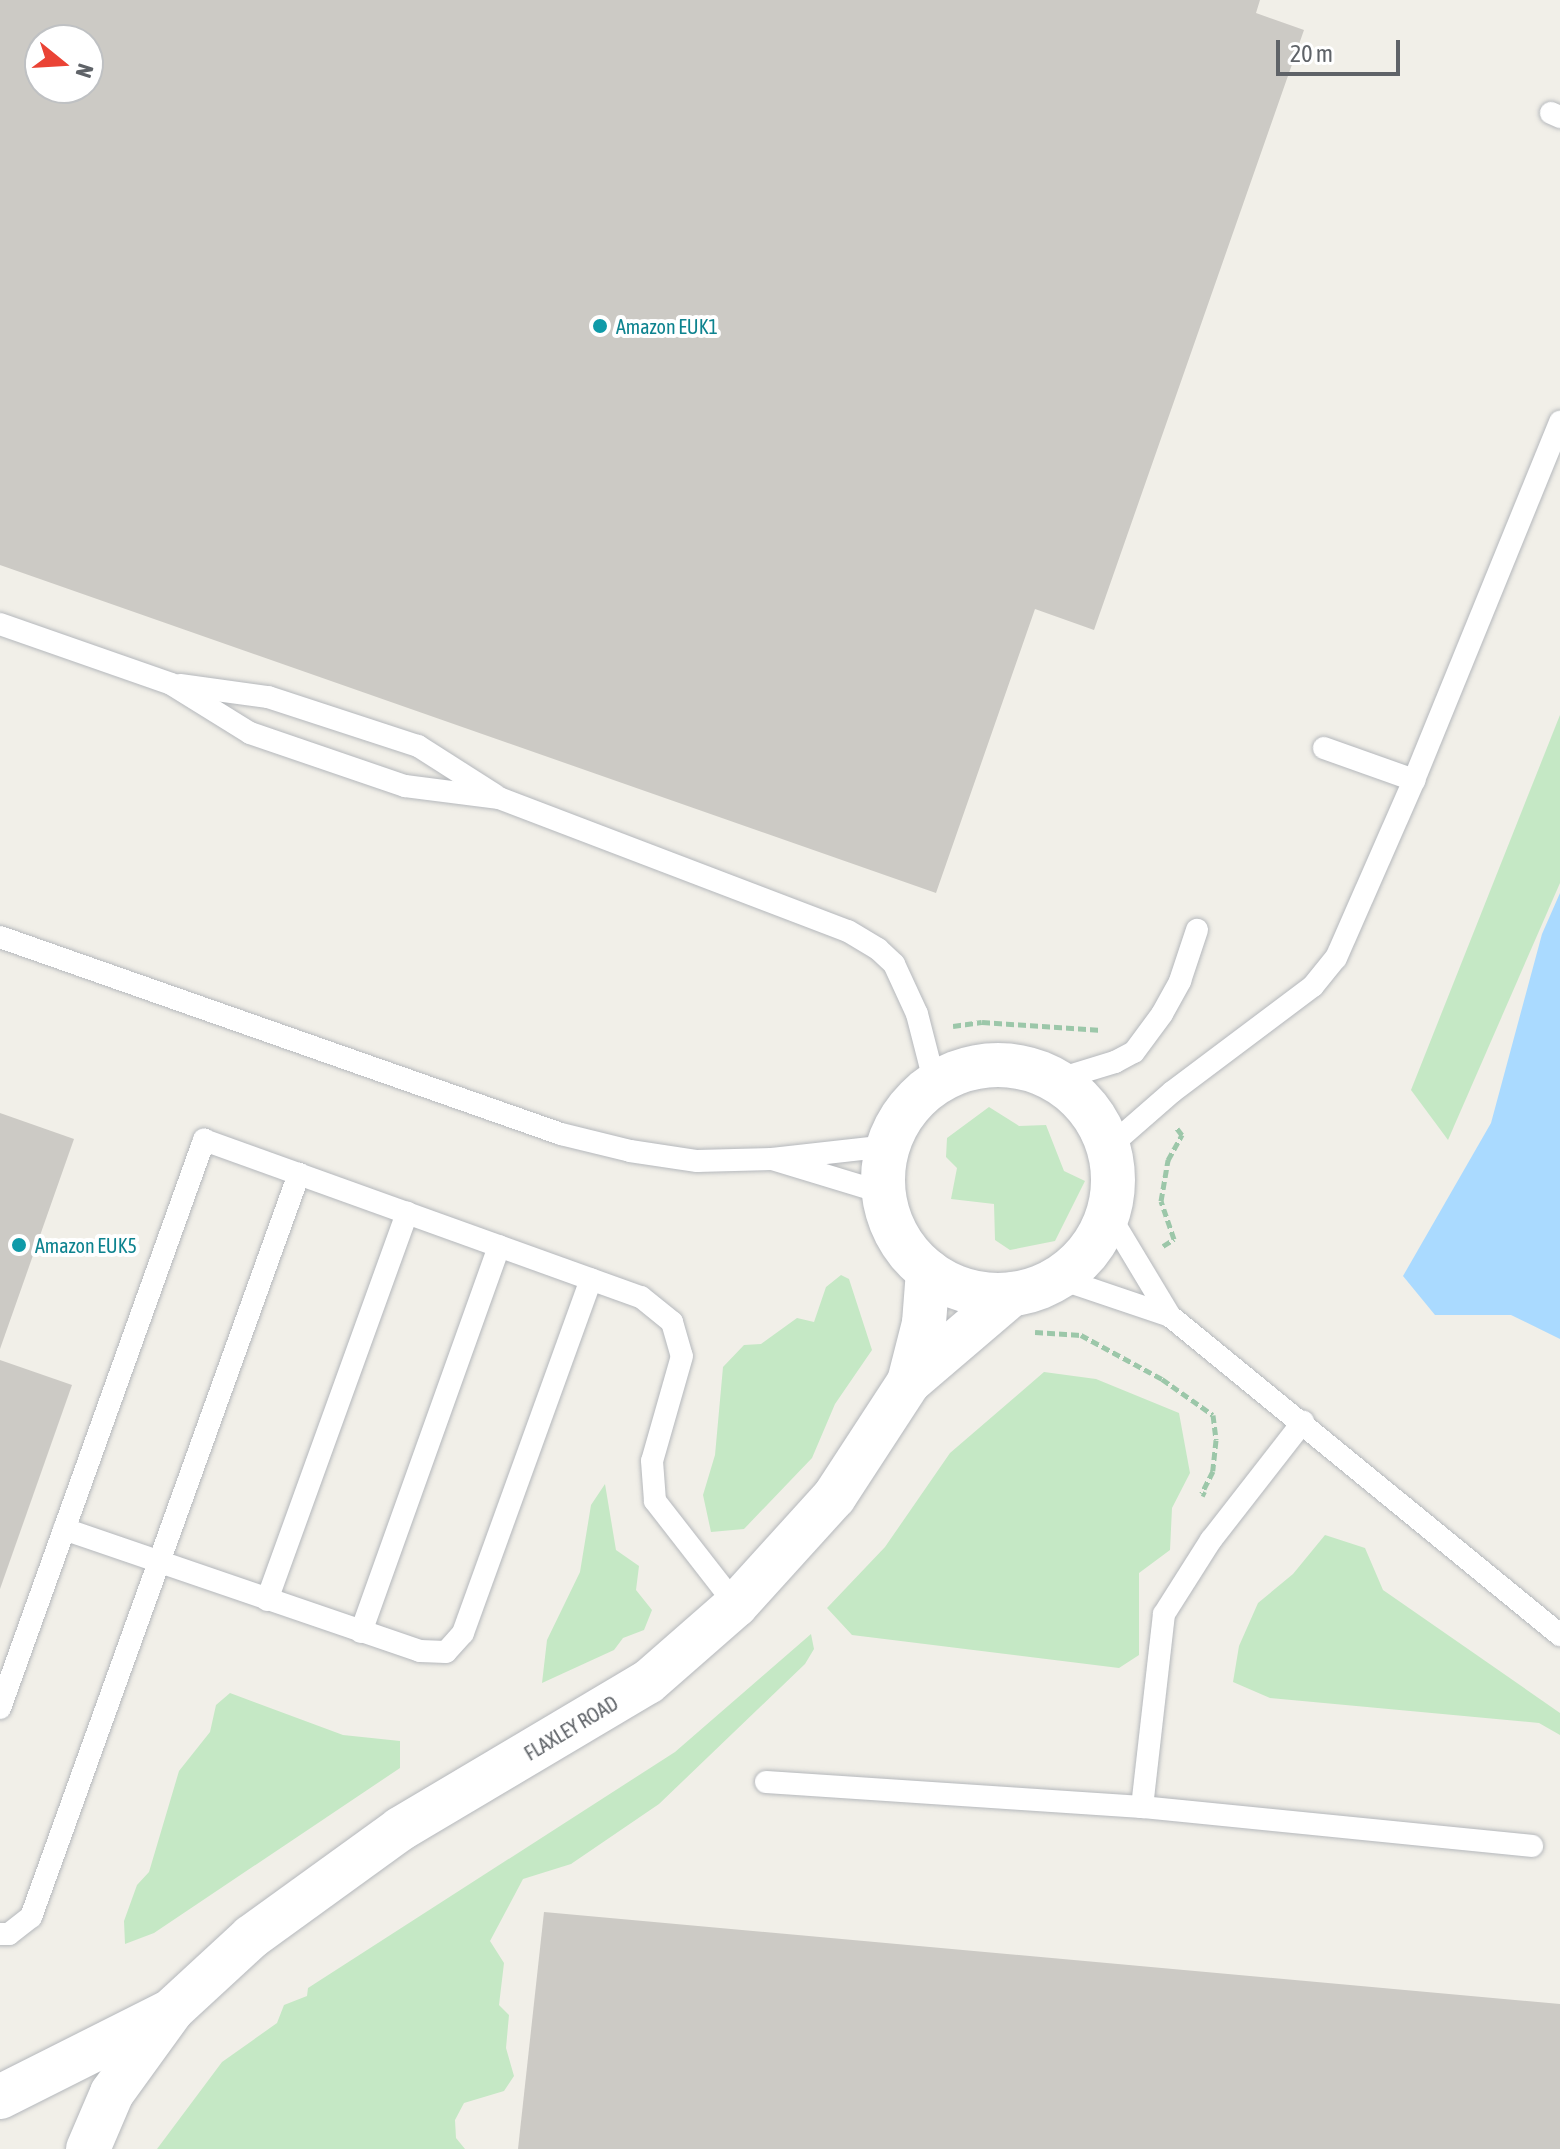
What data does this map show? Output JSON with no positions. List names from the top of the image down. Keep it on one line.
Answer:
{"streets":{"street":["FLAXLEY ROAD"]},"places":["Amazon EUK1","Amazon EUK5"],"scale_bar":"20 m","north":"right"}
